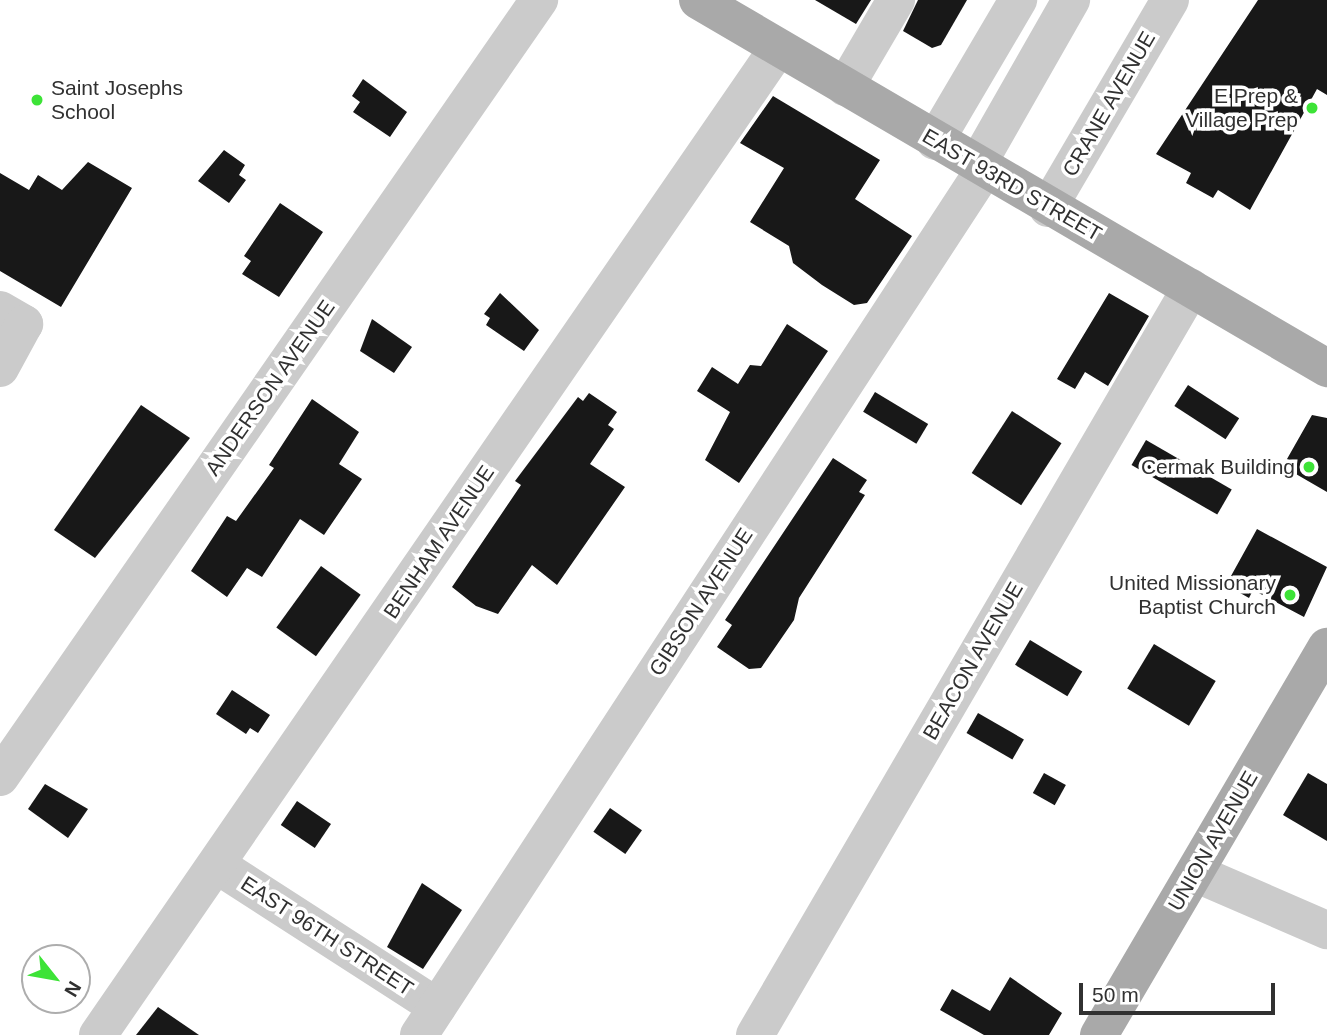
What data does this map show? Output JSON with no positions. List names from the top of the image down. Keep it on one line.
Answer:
{"streets":{"main road":["EAST 93RD STREET","UNION AVENUE"],"street":["CRANE AVENUE","ANDERSON AVENUE","BENHAM AVENUE","GIBSON AVENUE","BEACON AVENUE","EAST 96TH STREET"]},"crossings":[["CRANE AVENUE","EAST 93RD STREET"],["EAST 93RD STREET","BENHAM AVENUE"],["EAST 93RD STREET","GIBSON AVENUE"],["EAST 93RD STREET","BEACON AVENUE"],["BENHAM AVENUE","EAST 96TH STREET"],["GIBSON AVENUE","EAST 96TH STREET"]],"places":["Saint Josephs School","E Prep & Village Prep","Cermak Building","United Missionary Baptist Church"],"scale_bar":"50 m","north":"bottom right"}
